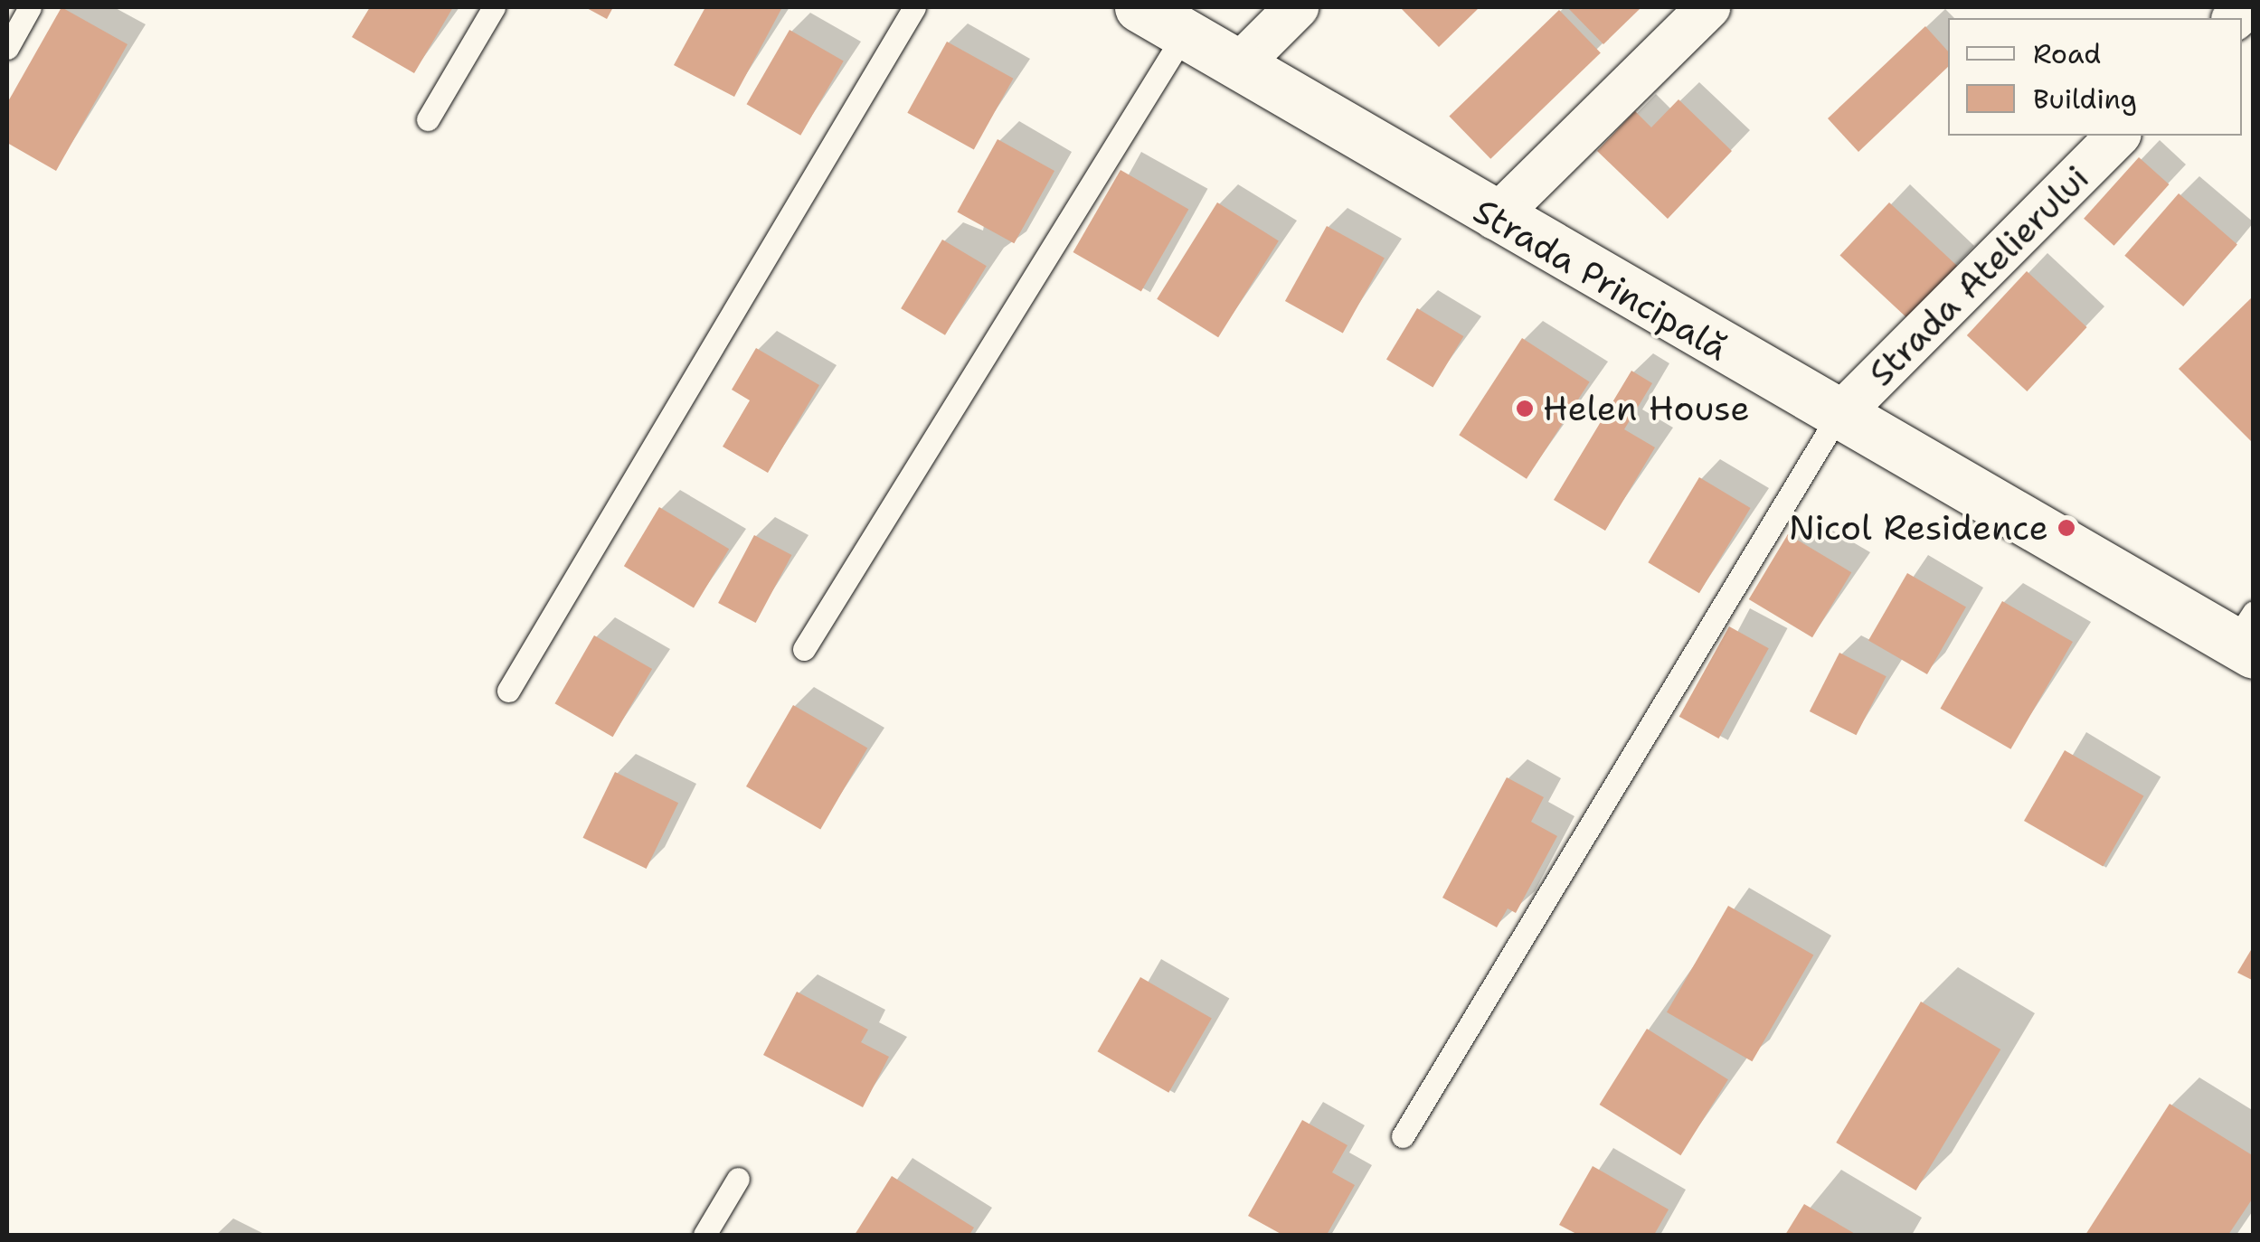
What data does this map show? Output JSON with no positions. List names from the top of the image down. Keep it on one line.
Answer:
{"streets":{"street":["Strada Atelierului","Strada Principală"]},"crossings":[["Strada Atelierului","Strada Principală"]],"places":["Helen House","Nicol Residence"],"legend":["Road","Building"]}
